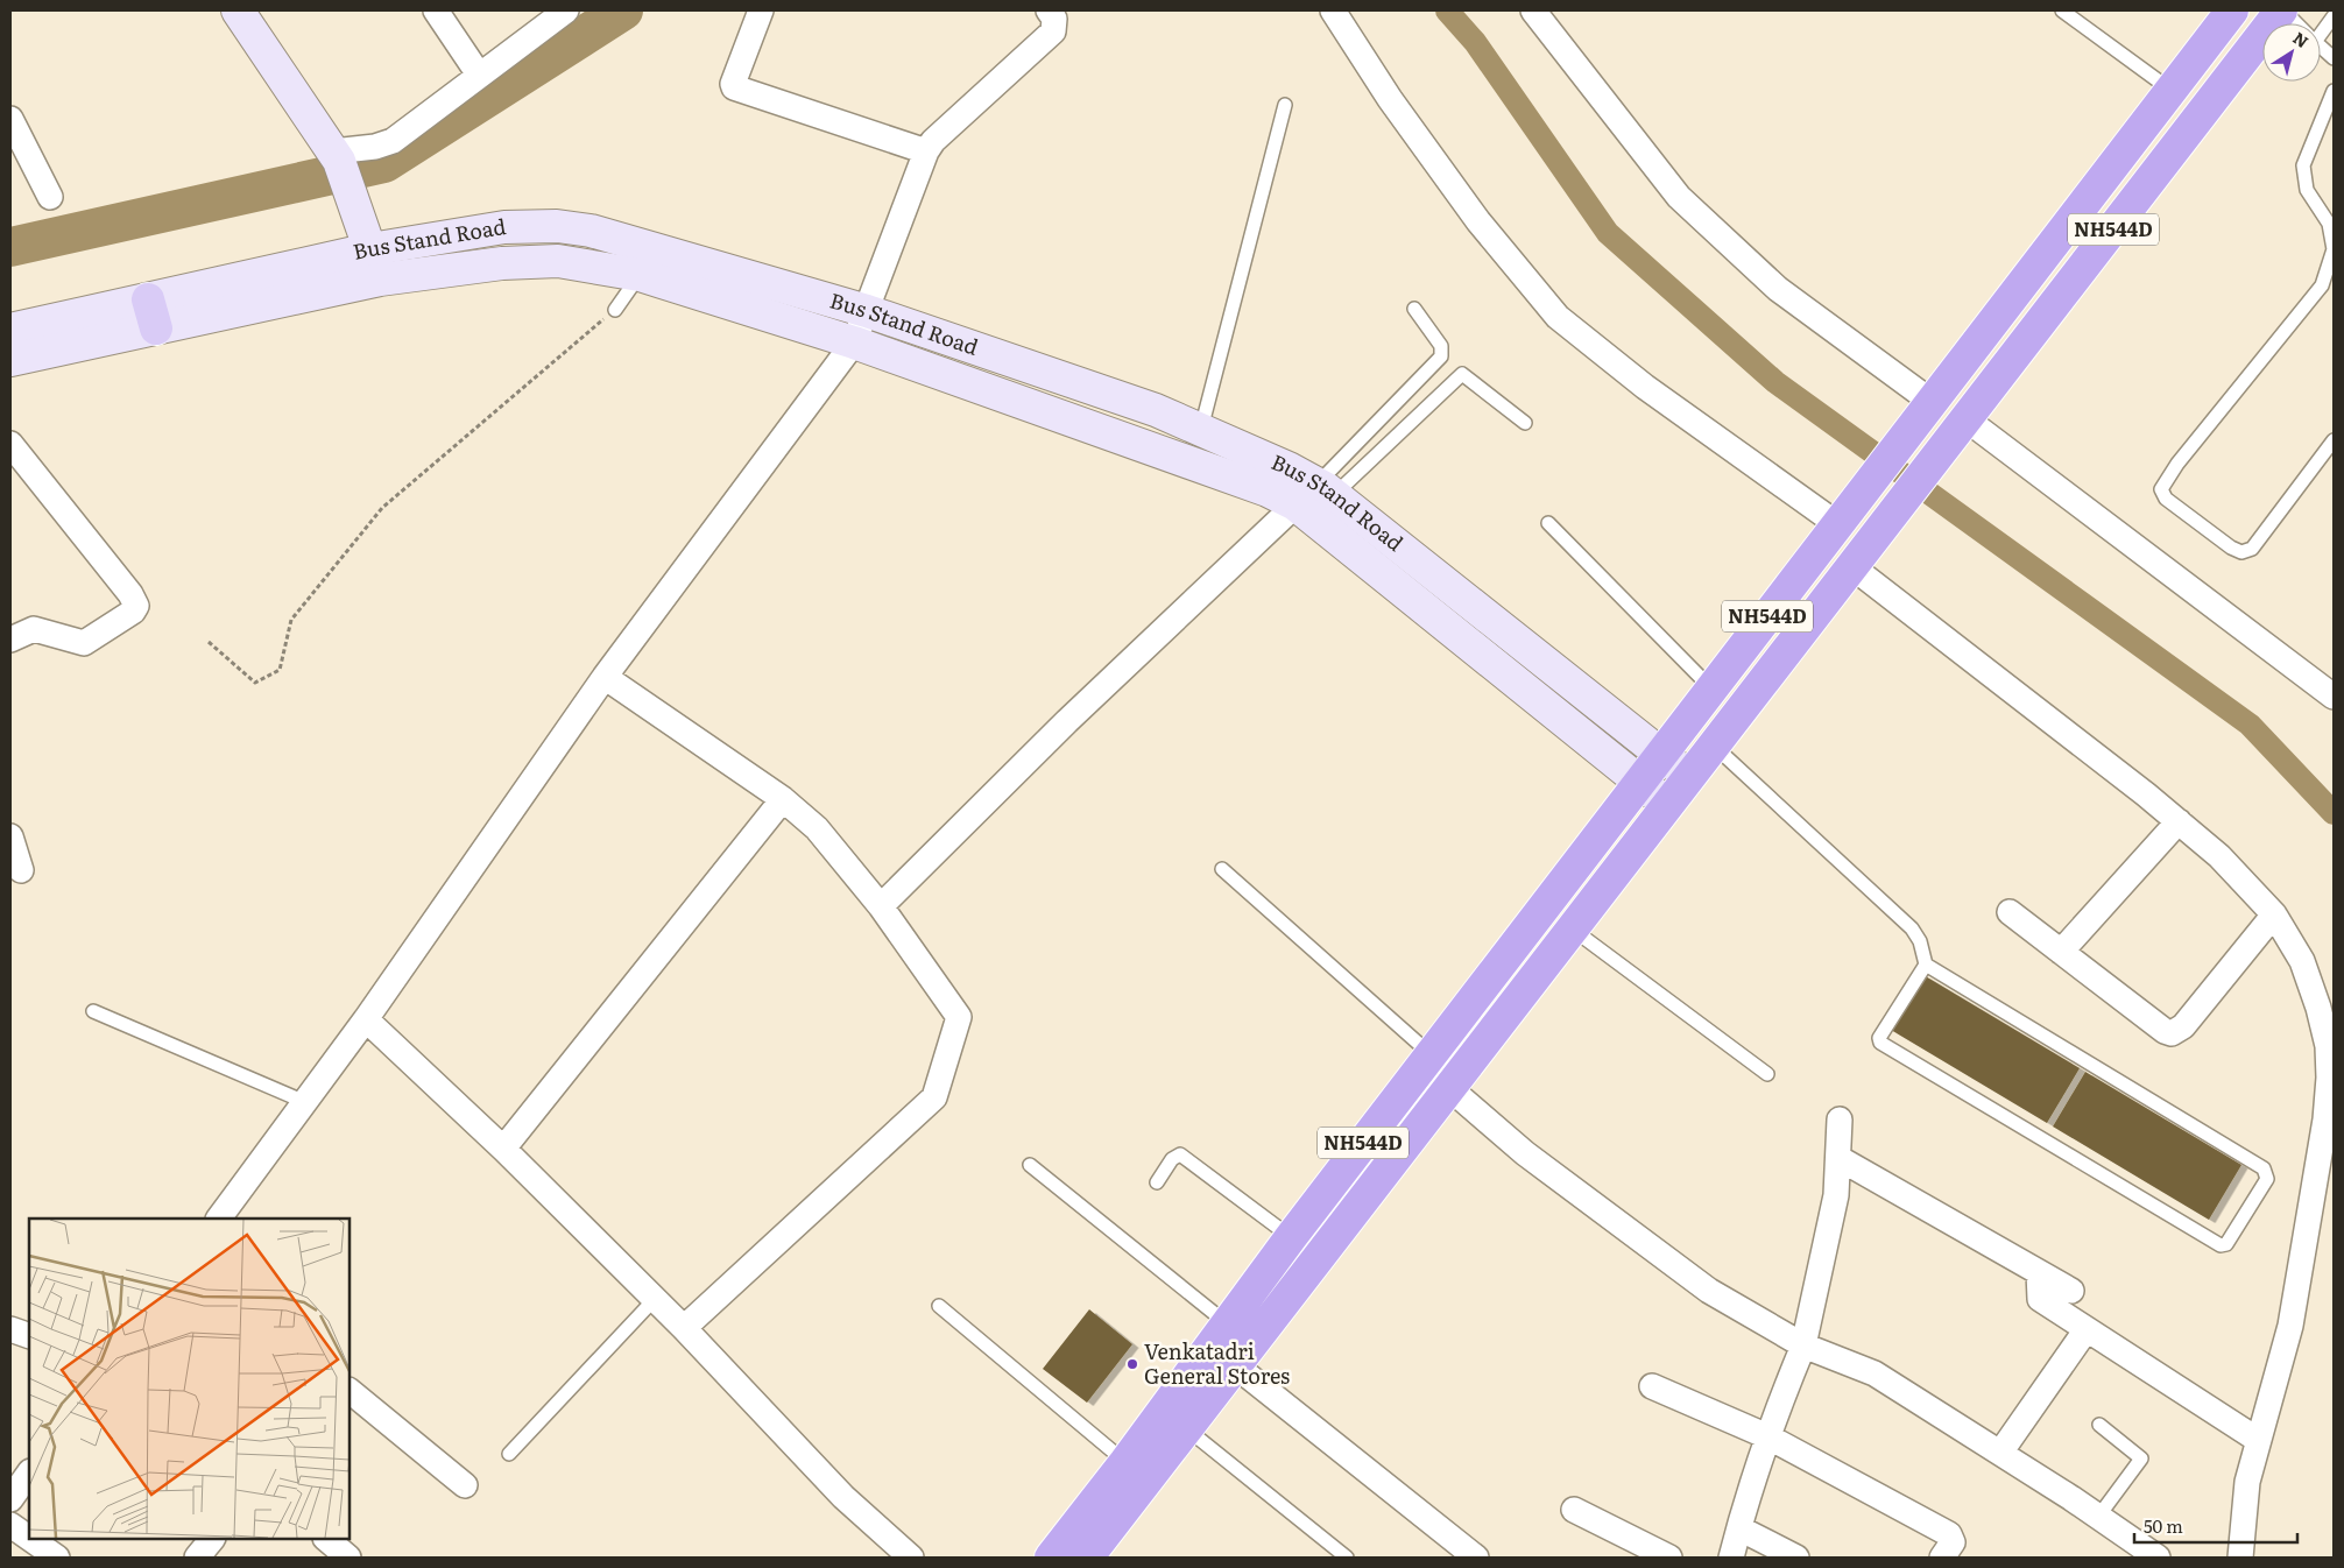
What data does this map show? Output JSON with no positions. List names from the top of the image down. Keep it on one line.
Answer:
{"streets":{"highway":["NH544D"],"street":["Bus Stand Road"]},"crossings":[["NH544D","Bus Stand Road"]],"places":["Venkatadri General Stores"],"scale_bar":"50 m","north":"top right"}
